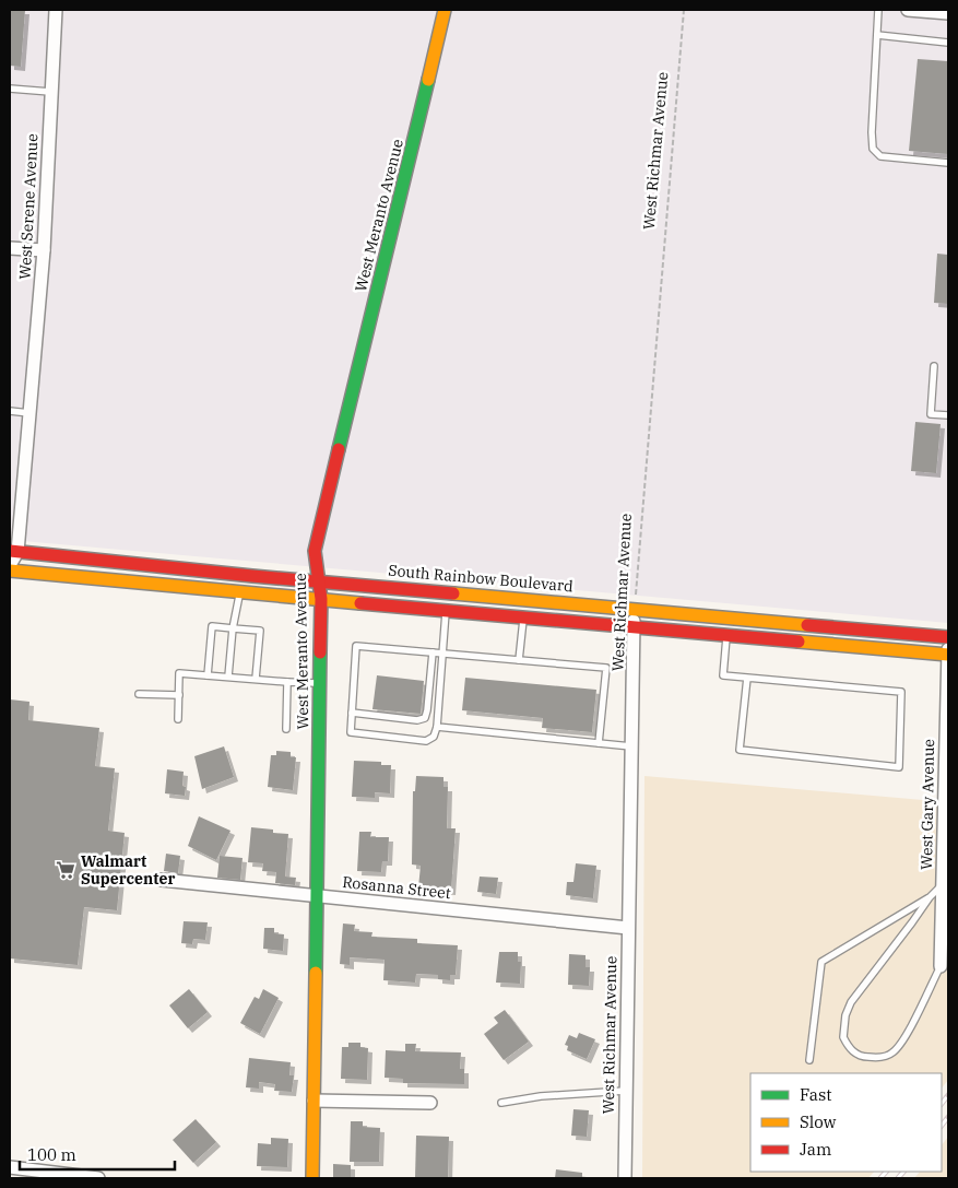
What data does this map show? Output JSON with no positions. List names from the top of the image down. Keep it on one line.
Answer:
{"streets":{"main road":["West Meranto Avenue","South Rainbow Boulevard"],"street":["West Richmar Avenue","West Serene Avenue","West Gary Avenue","Rosanna Street"]},"crossings":[["West Richmar Avenue","South Rainbow Boulevard"],["West Richmar Avenue","Rosanna Street"],["West Serene Avenue","South Rainbow Boulevard"],["West Meranto Avenue","South Rainbow Boulevard"],["West Meranto Avenue","Rosanna Street"]],"places":{"supermarket":["Walmart Supercenter"]},"legend":["Fast","Slow","Jam"],"scale_bar":"100 m"}
